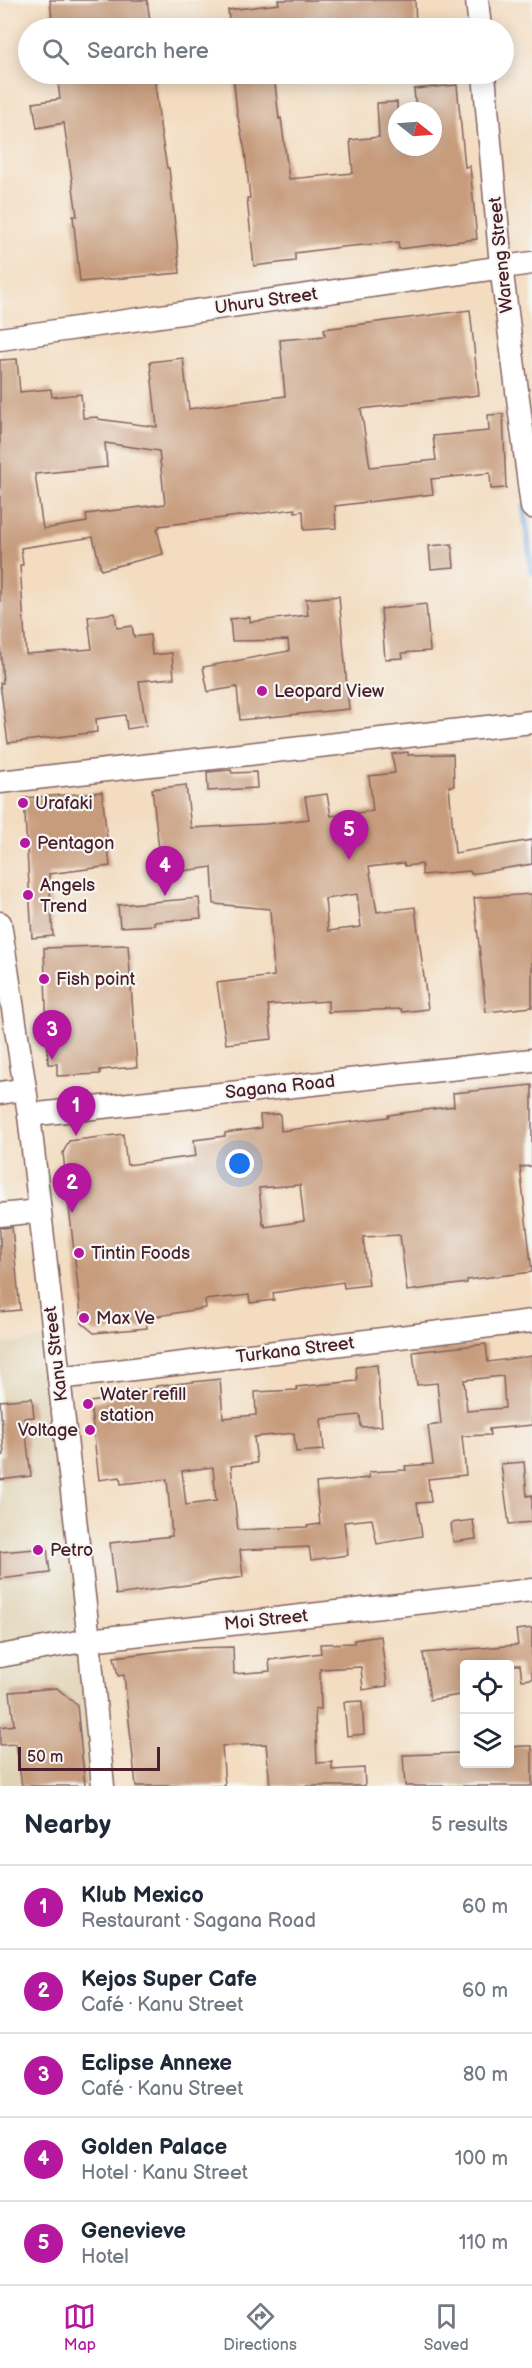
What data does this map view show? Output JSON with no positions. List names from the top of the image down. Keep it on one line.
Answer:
{"streets":{"street":["Wareng Street","Uhuru Street","Sagana Road","Turkana Street","Kanu Street","Moi Street"]},"crossings":[["Wareng Street","Uhuru Street"],["Sagana Road","Kanu Street"],["Turkana Street","Kanu Street"],["Kanu Street","Moi Street"]],"places":["Leopard View","Urafaki","Pentagon","Angels Trend","Fish point","Tintin Foods","Max Ve","Water refill station","Voltage","Petro"],"scale_bar":"50 m","north":"right","page":{"search":"Search here","pins":["5","4","3","1","2"],"scale":"50 m","heading":["Nearby","5 results"],"list":[{"mark":"1","name":"Klub Mexico","note":"Restaurant · Sagana Road","value":"60 m"},{"mark":"2","name":"Kejos Super Cafe","note":"Café · Kanu Street","value":"60 m"},{"mark":"3","name":"Eclipse Annexe","note":"Café · Kanu Street","value":"80 m"},{"mark":"4","name":"Golden Palace","note":"Hotel · Kanu Street","value":"100 m"},{"mark":"5","name":"Genevieve","note":"Hotel","value":"110 m"}],"nav":["Map","Directions","Saved"]}}
